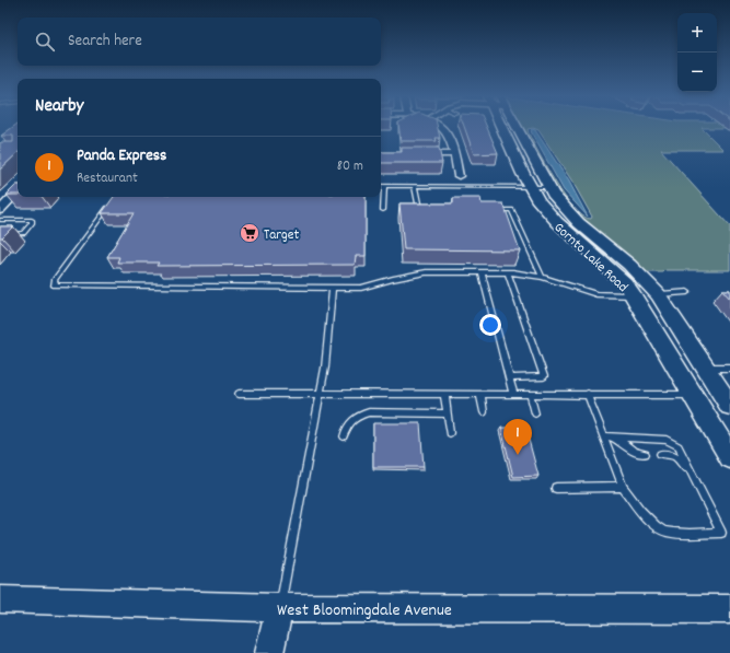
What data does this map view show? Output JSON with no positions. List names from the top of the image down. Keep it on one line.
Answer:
{"streets":{"street":["Gornto Lake Road","West Bloomingdale Avenue"]},"places":{"supermarket":["Target"]},"page":{"map_buttons":["+","−"],"search":"Search here","heading":"Nearby","list":[{"mark":"1","name":"Panda Express","note":"Restaurant","value":"80 m"}],"pins":"1"}}
